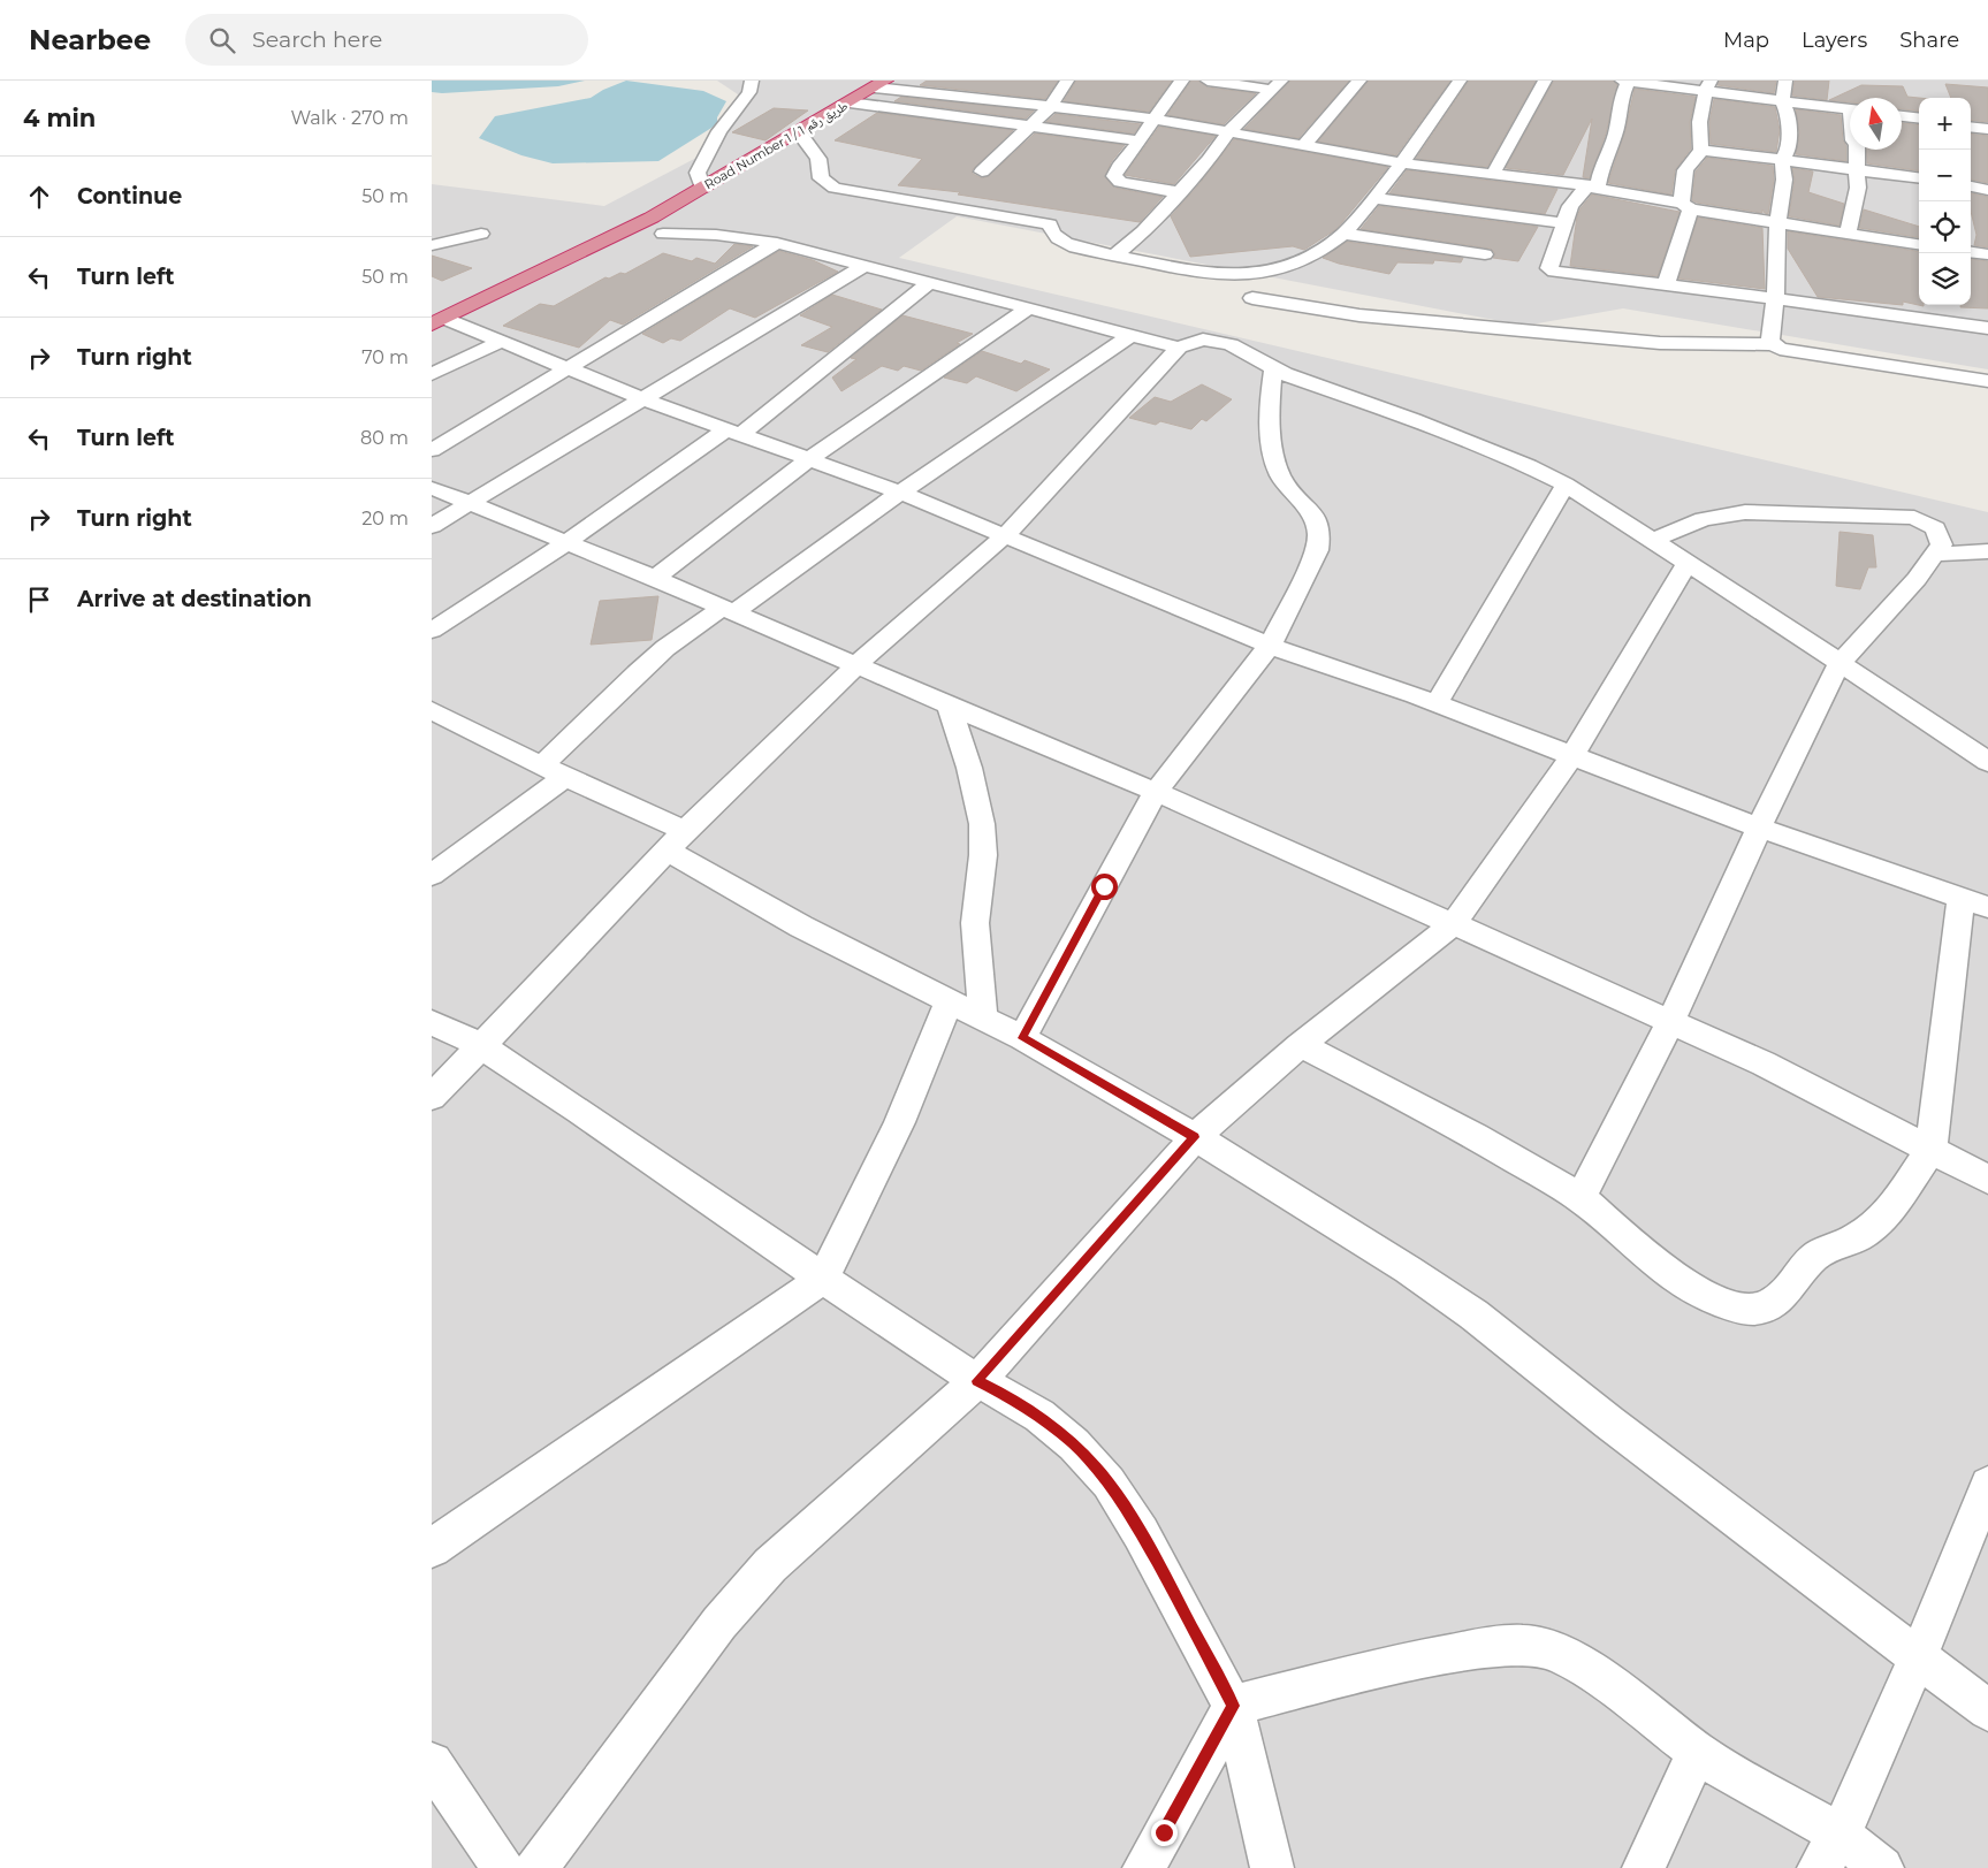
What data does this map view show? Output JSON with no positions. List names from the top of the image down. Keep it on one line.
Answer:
{"streets":{"highway":["Road Number 1 / طريق رقم 1"]},"north":"top","page":{"header":"Nearbee","search":"Search here","nav":["Map","Layers","Share"],"heading":["4 min","Walk · 270 m"],"map_buttons":["+","−"],"list":[["Continue","50 m"],["Turn left","50 m"],["Turn right","70 m"],["Turn left","80 m"],["Turn right","20 m"],"Arrive at destination"]}}
